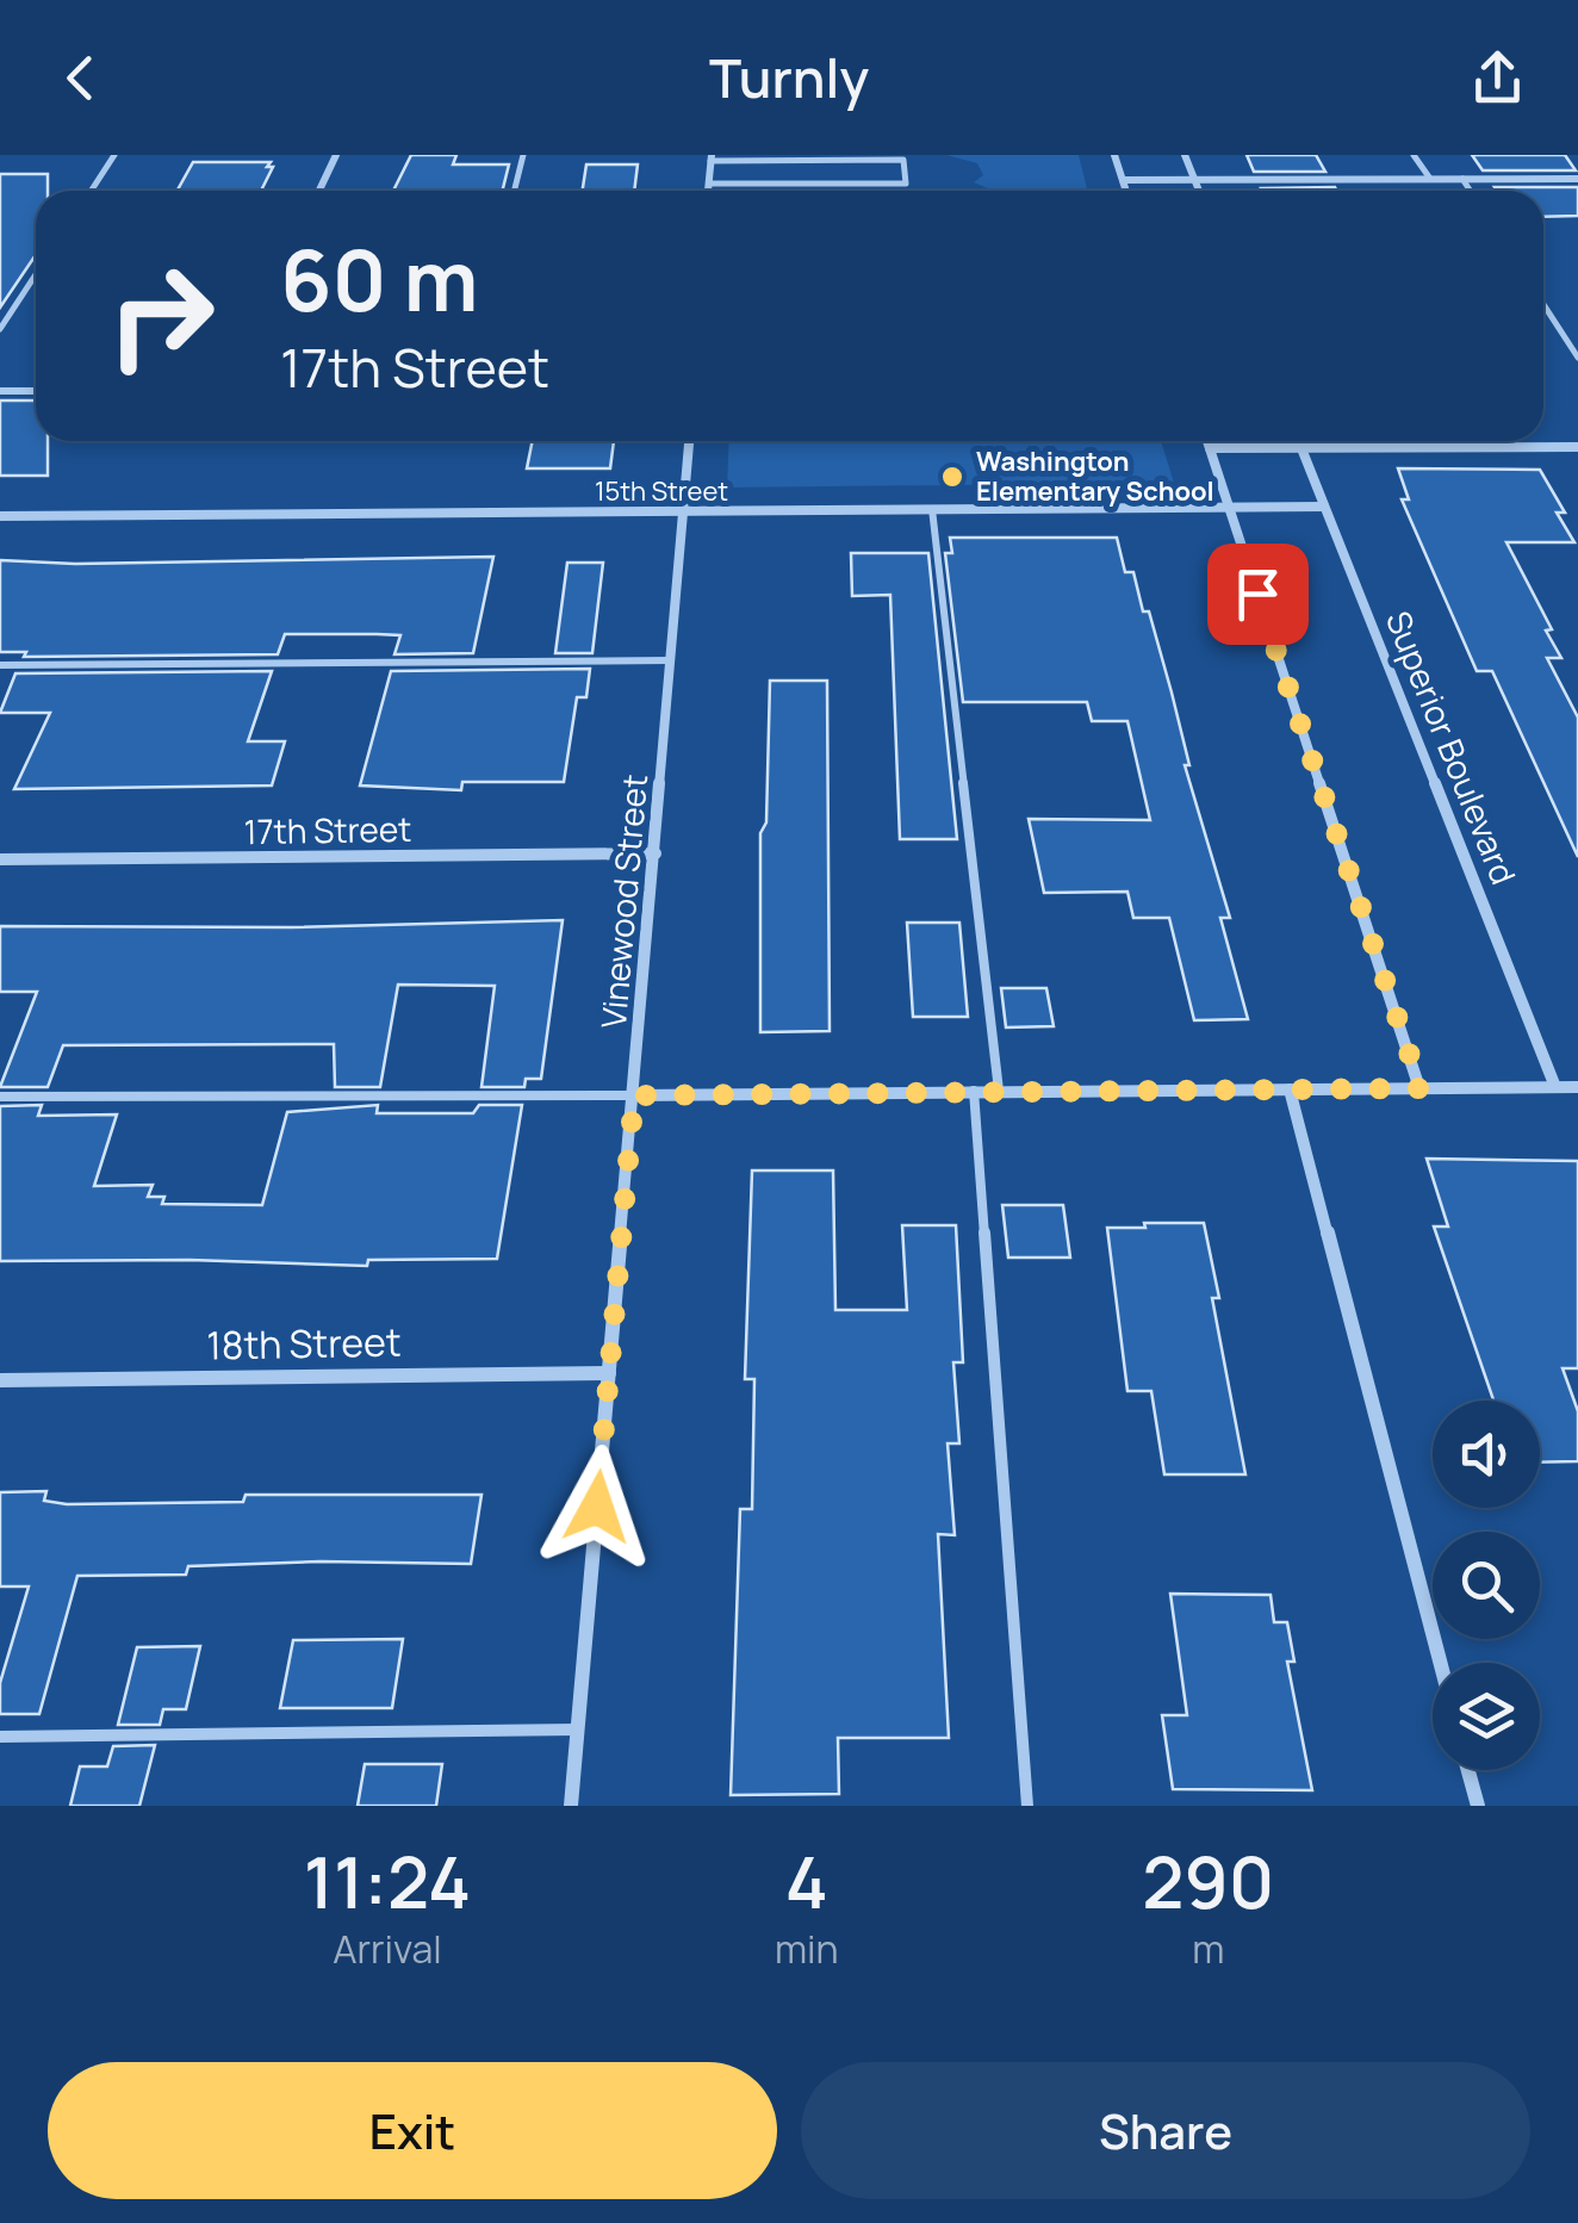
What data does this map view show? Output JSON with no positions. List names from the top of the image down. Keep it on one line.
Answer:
{"streets":{"street":["15th Street","Superior Boulevard","17th Street","Vinewood Street","18th Street"]},"crossings":[["15th Street","Superior Boulevard"],["15th Street","Vinewood Street"],["17th Street","Vinewood Street"],["Vinewood Street","18th Street"]],"places":["Washington Elementary School"],"page":{"header":"Turnly","turn":["60 m","17th Street"],"eta":["11:24","Arrival","4","min","290","m"],"buttons":["Exit","Share"]}}
